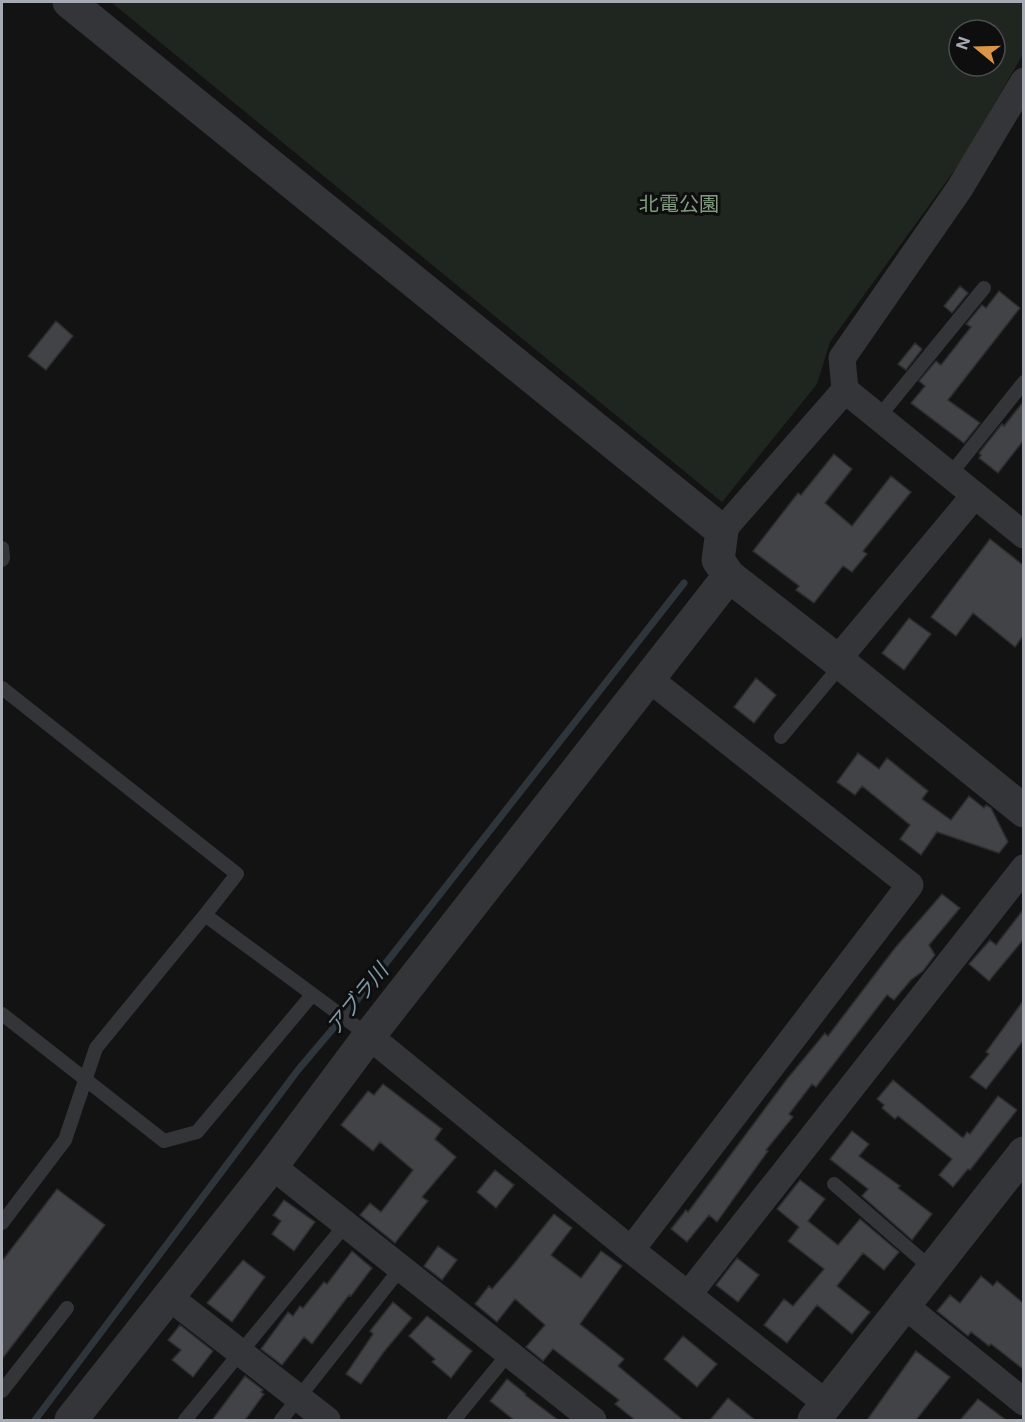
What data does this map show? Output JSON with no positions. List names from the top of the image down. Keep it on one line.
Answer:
{"water":["アブラ川"],"parks":["北電公園"],"north":"left"}
